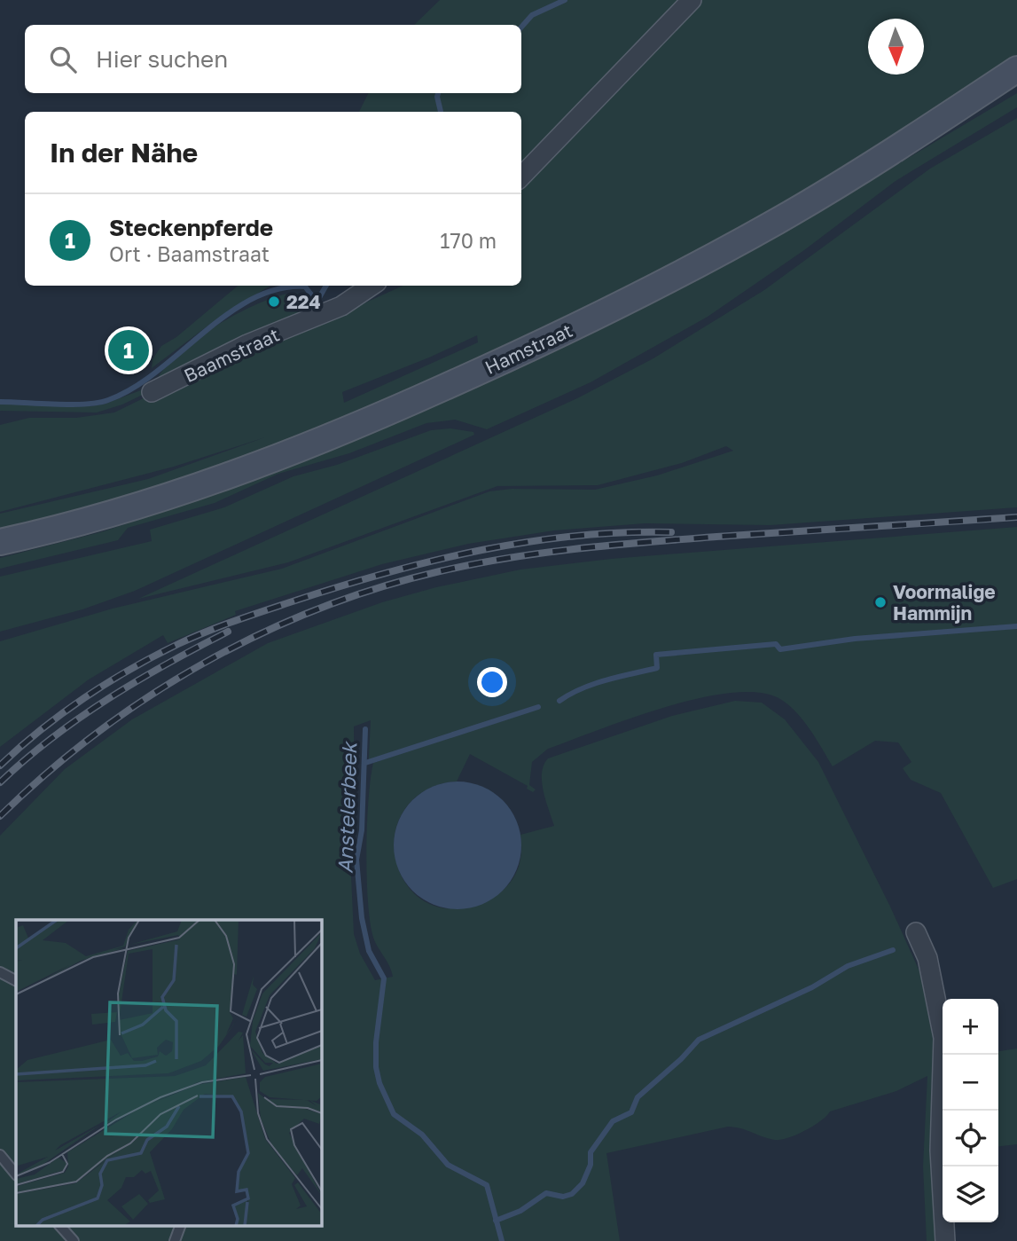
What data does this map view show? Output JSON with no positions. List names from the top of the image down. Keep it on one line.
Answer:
{"streets":{"main road":["Hamstraat"],"street":["Baamstraat"]},"water":["Anstelerbeek"],"places":["224","Voormalige Hammijn"],"north":"bottom","page":{"search":"Hier suchen","heading":"In der Nähe","list":[{"mark":"1","name":"Steckenpferde","note":"Ort · Baamstraat","value":"170 m"}],"pins":"1","map_buttons":["+","−"]}}
